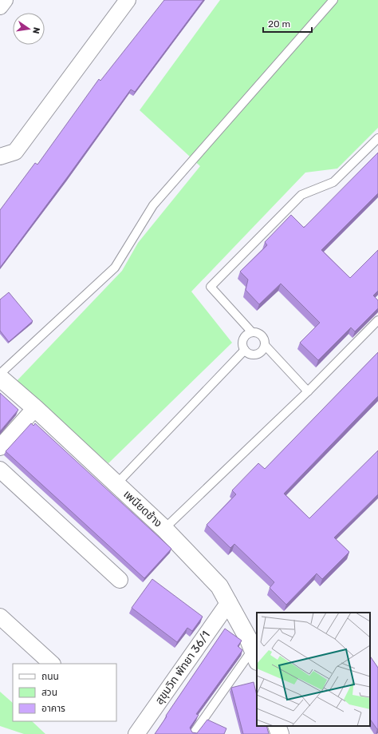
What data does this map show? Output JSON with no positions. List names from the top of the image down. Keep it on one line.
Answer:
{"streets":{"street":["เพนียดช้าง","สุขุมวิท พัทยา 36/1"]},"crossings":[["เพนียดช้าง","สุขุมวิท พัทยา 36/1"]],"legend":["ถนน","สวน","อาคาร"],"scale_bar":"20 m","north":"right"}
